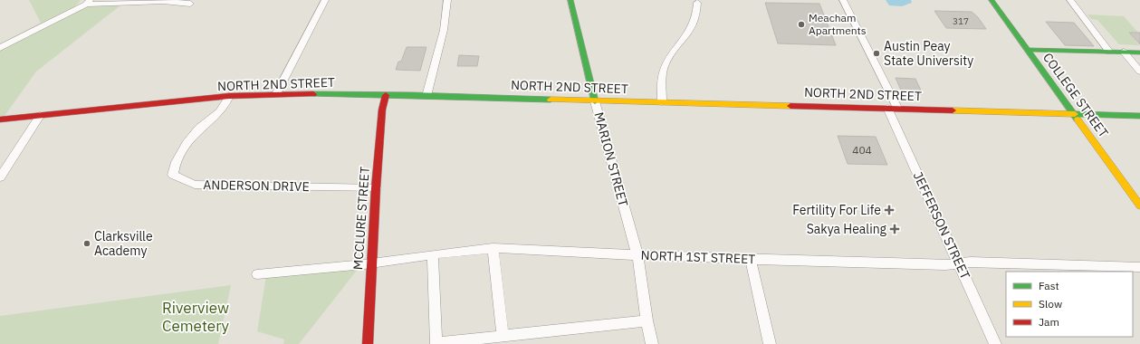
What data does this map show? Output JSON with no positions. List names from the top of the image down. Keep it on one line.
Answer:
{"streets":{"main road":["NORTH 2ND STREET","COLLEGE STREET","MARION STREET","MCCLURE STREET"],"street":["ANDERSON DRIVE","JEFFERSON STREET","NORTH 1ST STREET"]},"crossings":[["NORTH 2ND STREET","COLLEGE STREET"],["NORTH 2ND STREET","MARION STREET"],["NORTH 2ND STREET","ANDERSON DRIVE"],["NORTH 2ND STREET","MCCLURE STREET"],["NORTH 2ND STREET","JEFFERSON STREET"],["MARION STREET","NORTH 1ST STREET"],["ANDERSON DRIVE","MCCLURE STREET"],["MCCLURE STREET","NORTH 1ST STREET"],["JEFFERSON STREET","NORTH 1ST STREET"]],"parks":["Riverview Cemetery"],"places":{"other":["Meacham Apartments","Austin Peay State University","Clarksville Academy"],"health":["Fertility For Life","Sakya Healing"]},"house_numbers":["317","404"],"legend":["Fast","Slow","Jam"]}
